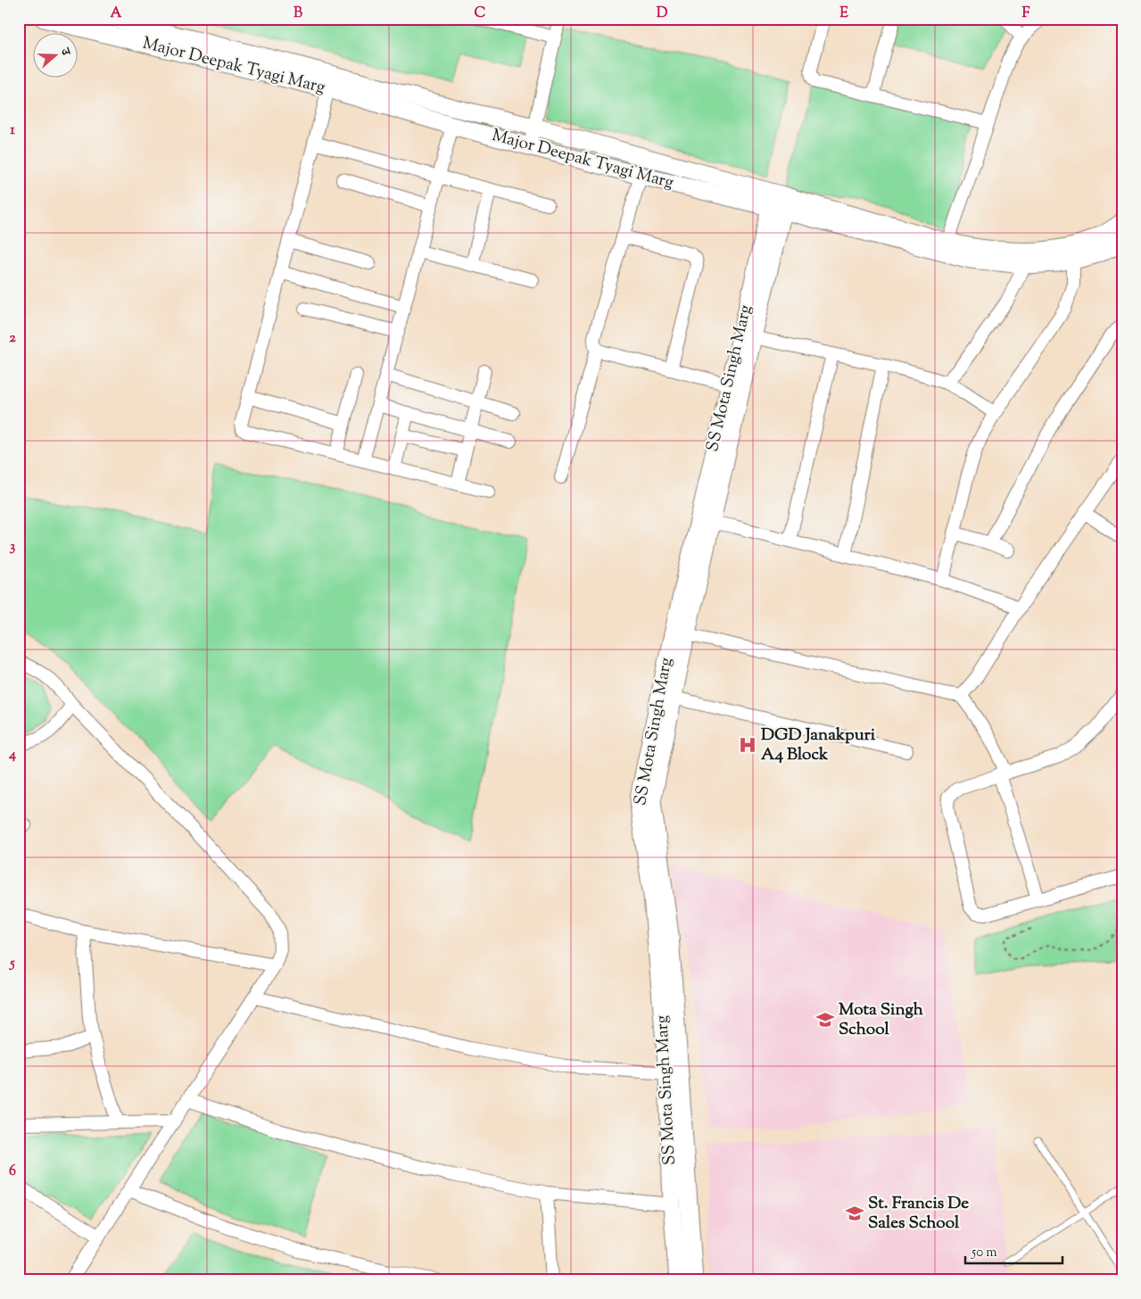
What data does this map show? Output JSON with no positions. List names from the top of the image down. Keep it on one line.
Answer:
{"streets":{"street":["Major Deepak Tyagi Marg","SS Mota Singh Marg"]},"crossings":[["Major Deepak Tyagi Marg","SS Mota Singh Marg"]],"places":{"hospital":["DGD Janakpuri A4 Block"],"school or university":["Mota Singh School","St. Francis De Sales School"]},"scale_bar":"50 m","north":"right","grid":{"columns":["A","B","C","D","E","F"],"rows":["1","2","3","4","5","6"]}}
